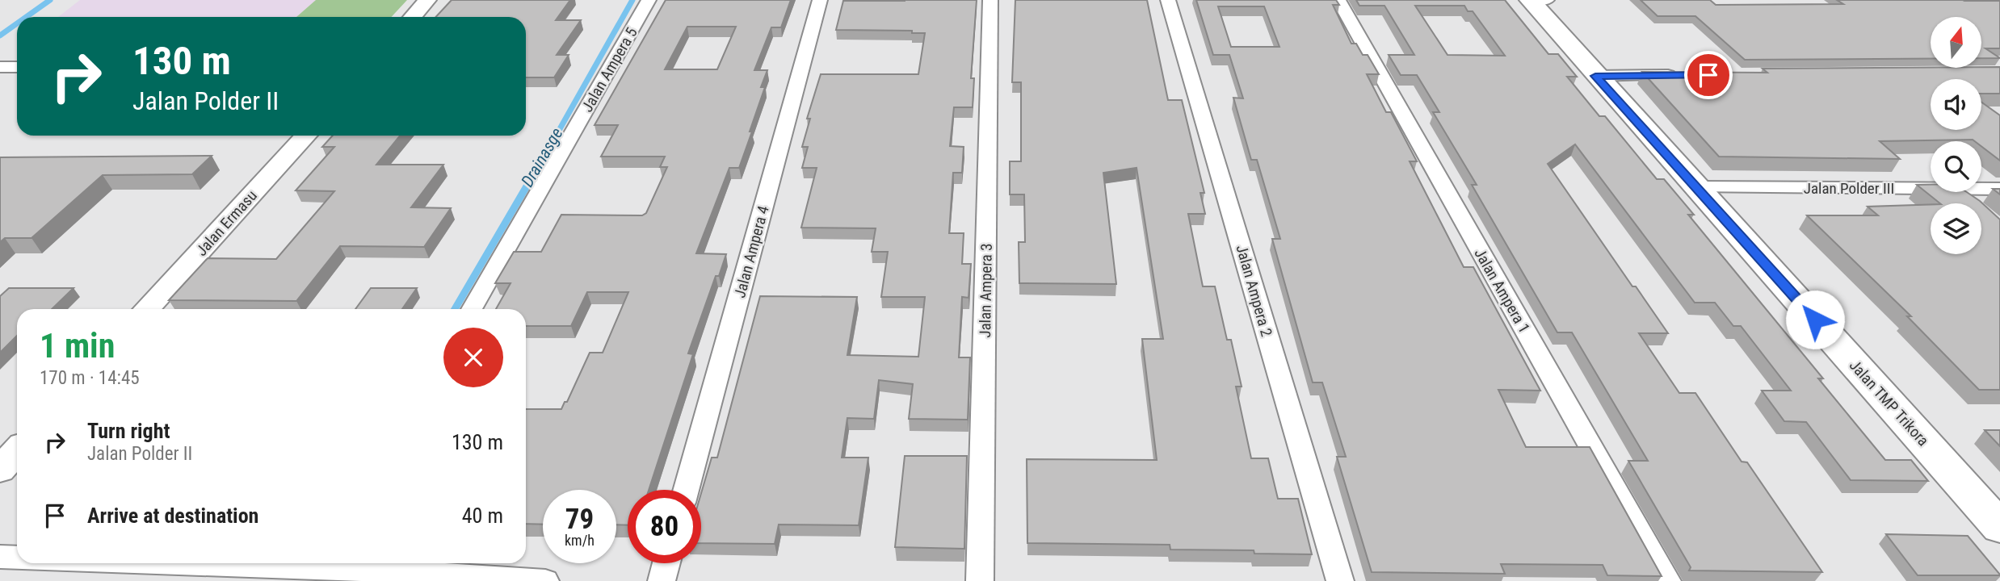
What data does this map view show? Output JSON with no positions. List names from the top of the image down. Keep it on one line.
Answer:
{"streets":{"highway":["Jalan TMP Trikora"],"street":["Jalan Ampera 5","Jalan Polder III","Jalan Ermasu","Jalan Ampera 4","Jalan Ampera 3","Jalan Ampera 2","Jalan Ampera 1"]},"crossings":[["Jalan Polder III","Jalan TMP Trikora"]],"water":["Drainasge"],"north":"top","page":{"turn":["130 m","Jalan Polder II"],"heading":["1 min","170 m · 14:45"],"list":[{"name":"Turn right","note":"Jalan Polder II","value":"130 m"},{"name":"Arrive at destination","value":"40 m"}],"speed":"79 km/h","limit":"80"}}
